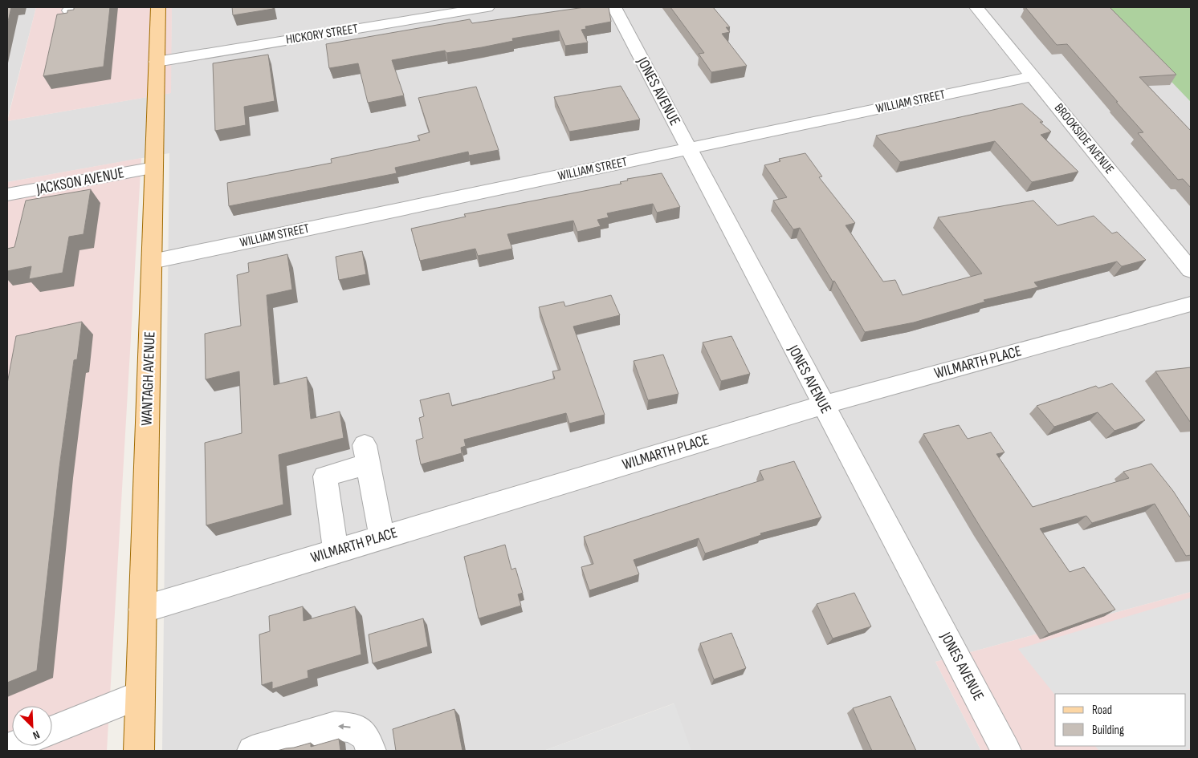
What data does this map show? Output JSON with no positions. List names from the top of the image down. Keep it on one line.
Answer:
{"streets":{"main road":["WANTAGH AVENUE"],"street":["HICKORY STREET","JONES AVENUE","WILLIAM STREET","BROOKSIDE AVENUE","JACKSON AVENUE","WILMARTH PLACE"]},"crossings":[["HICKORY STREET","WANTAGH AVENUE"],["JONES AVENUE","WILLIAM STREET"],["JONES AVENUE","WILMARTH PLACE"],["WILLIAM STREET","BROOKSIDE AVENUE"],["WILLIAM STREET","WANTAGH AVENUE"],["JACKSON AVENUE","WANTAGH AVENUE"],["WILMARTH PLACE","WANTAGH AVENUE"]],"legend":["Road","Building"],"north":"bottom right"}
